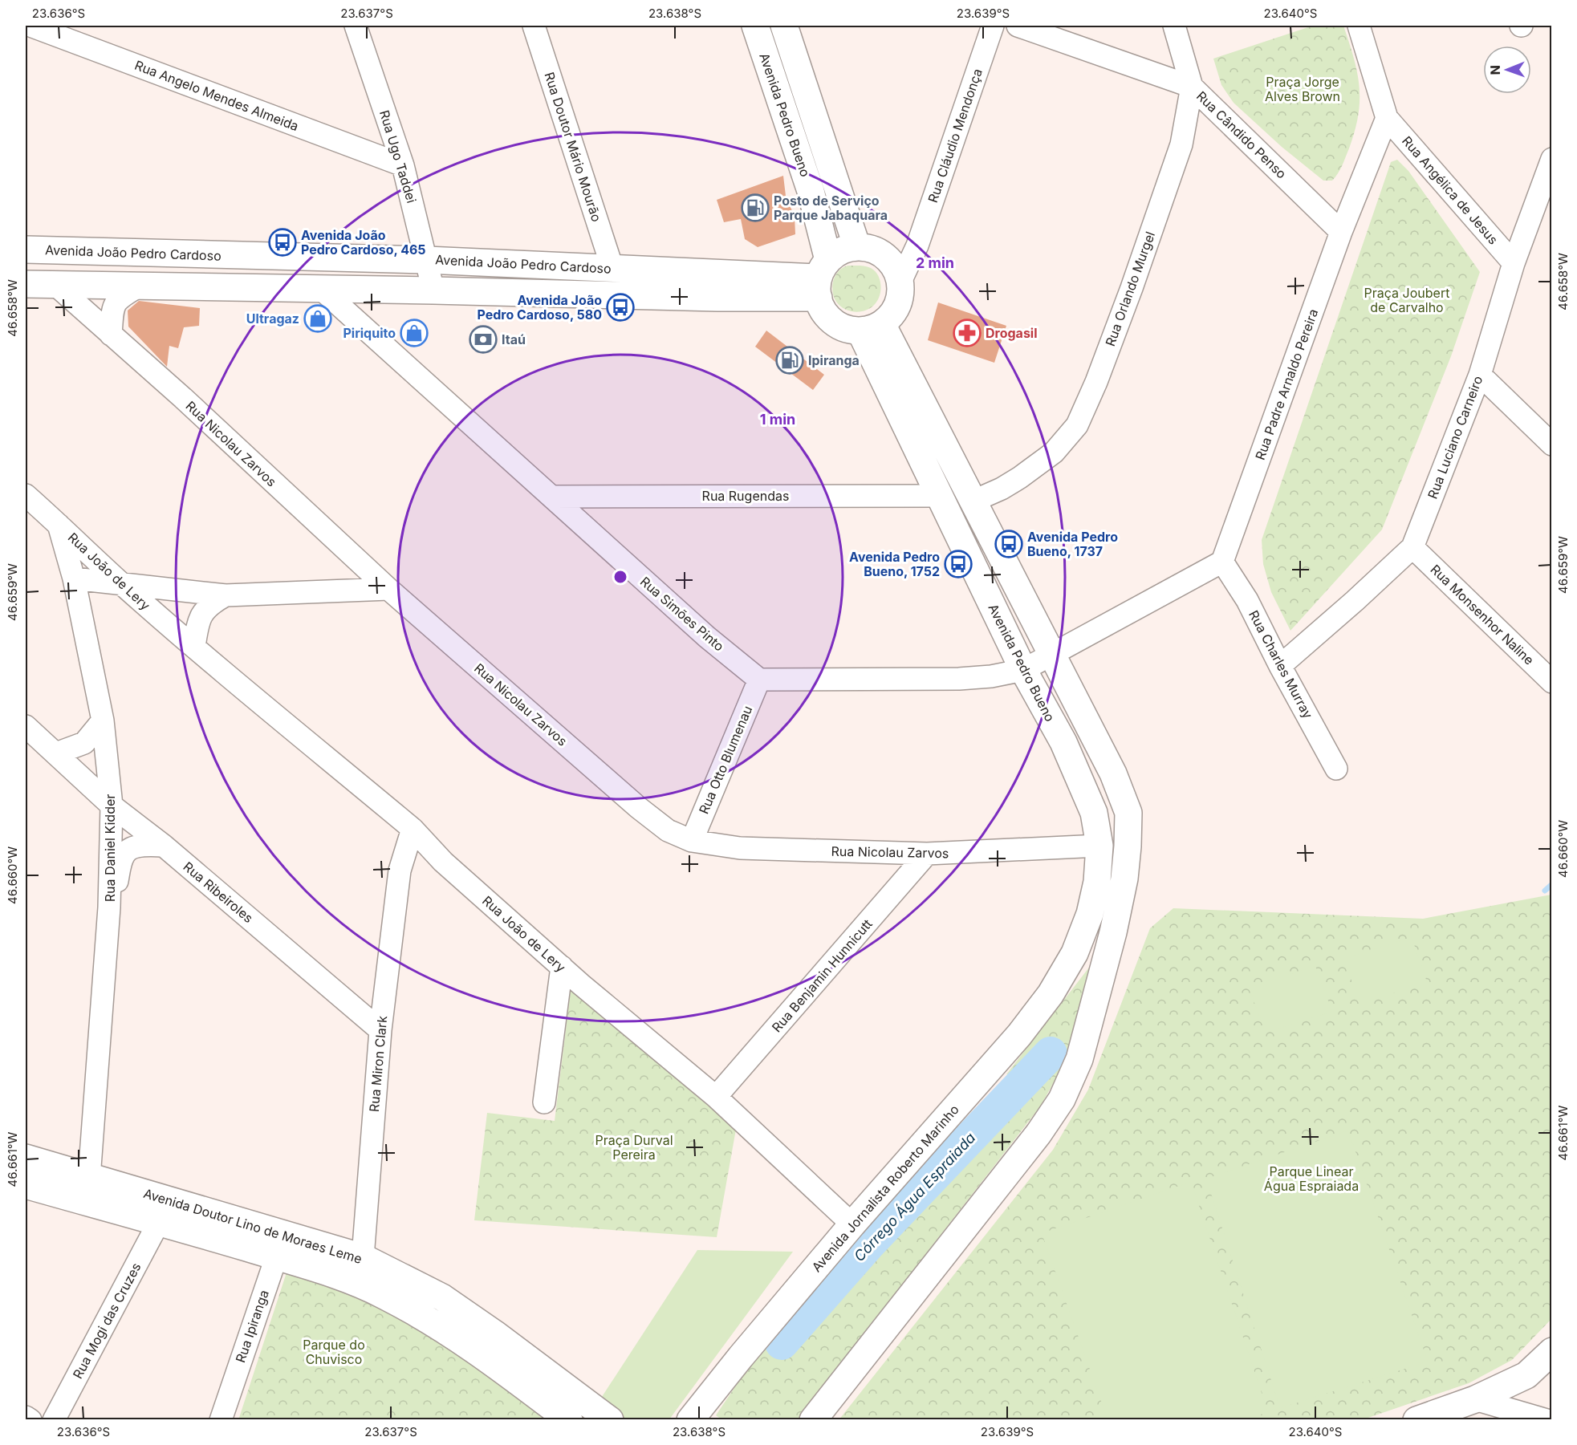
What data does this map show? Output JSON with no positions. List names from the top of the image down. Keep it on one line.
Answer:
{"streets":{"main road":["Avenida Pedro Bueno","Avenida João Pedro Cardoso","Avenida Jornalista Roberto Marinho","Avenida Doutor Lino de Moraes Leme"],"street":["Rua Angelo Mendes Almeida","Rua Cândido Penso","Rua Cláudio Mendonça","Rua Doutor Mário Mourão","Rua Ugo Taddei","Rua Angélica de Jesus","Rua Orlando Murgel","Rua Padre Arnaldo Pereira","Rua Luciano Carneiro","Rua Nicolau Zarvos","Rua Rugendas","Rua João de Lery","Rua Simões Pinto","Rua Monsenhor Naline","Rua Charles Murray","Rua Otto Blumenau","Rua Daniel Kidder","Rua Ribeiroles","Rua Benjamin Hunnicutt","Rua Miron Clark","Rua Mogi das Cruzes","Rua Ipiranga"]},"crossings":[["Rua Angelo Mendes Almeida","Rua Ugo Taddei"],["Avenida Pedro Bueno","Rua Cláudio Mendonça"],["Avenida Pedro Bueno","Avenida João Pedro Cardoso"],["Avenida Pedro Bueno","Rua Nicolau Zarvos"],["Avenida Pedro Bueno","Rua Rugendas"],["Avenida Pedro Bueno","Avenida Jornalista Roberto Marinho"],["Rua Cândido Penso","Rua Orlando Murgel"],["Rua Cândido Penso","Rua Padre Arnaldo Pereira"],["Rua Cláudio Mendonça","Avenida João Pedro Cardoso"],["Rua Doutor Mário Mourão","Avenida João Pedro Cardoso"],["Rua Ugo Taddei","Avenida João Pedro Cardoso"],["Rua Angélica de Jesus","Rua Padre Arnaldo Pereira"],["Rua Angélica de Jesus","Rua Luciano Carneiro"],["Avenida João Pedro Cardoso","Rua Nicolau Zarvos"],["Avenida João Pedro Cardoso","Rua Simões Pinto"],["Rua Padre Arnaldo Pereira","Rua Charles Murray"],["Rua Luciano Carneiro","Rua Monsenhor Naline"],["Rua Luciano Carneiro","Rua Charles Murray"],["Rua Nicolau Zarvos","Rua Otto Blumenau"],["Rua Nicolau Zarvos","Rua Benjamin Hunnicutt"],["Rua Rugendas","Rua Simões Pinto"],["Rua João de Lery","Rua Daniel Kidder"],["Rua João de Lery","Rua Benjamin Hunnicutt"],["Rua João de Lery","Rua Miron Clark"],["Rua João de Lery","Avenida Jornalista Roberto Marinho"],["Rua Simões Pinto","Rua Otto Blumenau"],["Rua Daniel Kidder","Rua Ribeiroles"],["Rua Daniel Kidder","Avenida Doutor Lino de Moraes Leme"],["Rua Ribeiroles","Rua Miron Clark"],["Rua Miron Clark","Avenida Doutor Lino de Moraes Leme"],["Avenida Doutor Lino de Moraes Leme","Rua Mogi das Cruzes"],["Avenida Doutor Lino de Moraes Leme","Rua Ipiranga"]],"water":["Córrego Água Espraiada"],"parks":["Praça Jorge Alves Brown","Praça Joubert de Carvalho","Praça Durval Pereira","Parque Linear Água Espraiada","Parque do Chuvisco"],"places":{"fuel station":["Posto de Serviço Parque Jabaquara","Ipiranga"],"bus stop":["Avenida João Pedro Cardoso, 465","Avenida João Pedro Cardoso, 580","Avenida Pedro Bueno, 1737","Avenida Pedro Bueno, 1752"],"shop":["Ultragaz","Piriquito"],"pharmacy":["Drogasil"],"bank":["Itaú"]},"north":"left","coordinates":["23.636°S","23.637°S","23.638°S","23.639°S","23.640°S","46.658°W","46.659°W","46.660°W","46.661°W"],"rings":["2 min","1 min"]}
